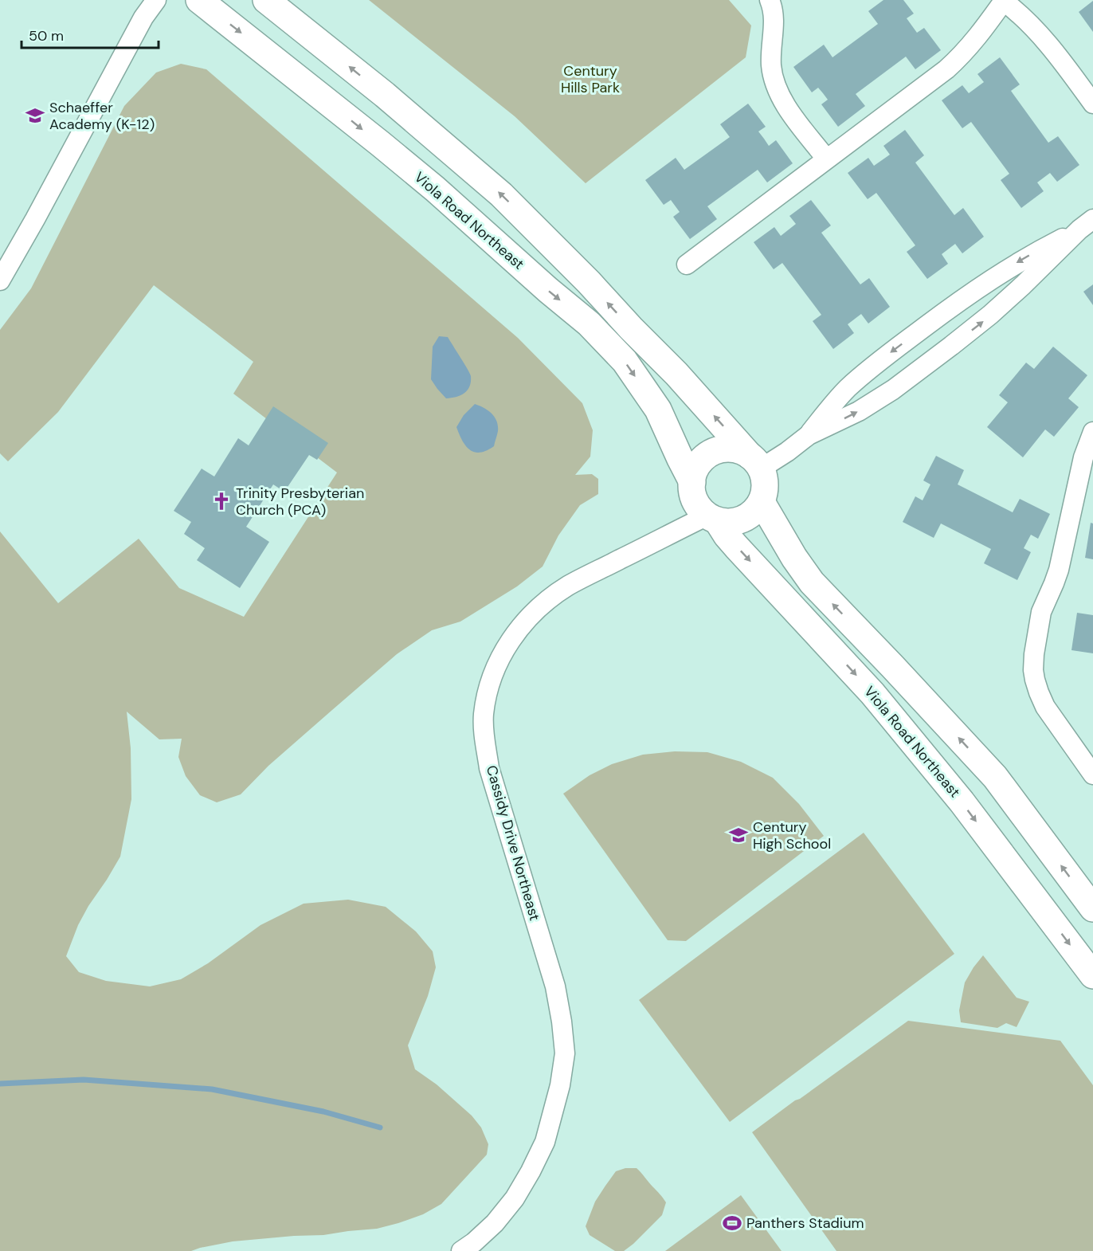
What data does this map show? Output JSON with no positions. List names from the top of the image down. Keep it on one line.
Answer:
{"streets":{"main road":["Viola Road Northeast"],"street":["Cassidy Drive Northeast"]},"crossings":[["Viola Road Northeast","Cassidy Drive Northeast"]],"parks":["Century Hills Park"],"places":{"school or university":["Schaeffer Academy (K-12)","Century High School"],"church":["Trinity Presbyterian Church (PCA)"],"sports":["Panthers Stadium"]},"scale_bar":"50 m"}
